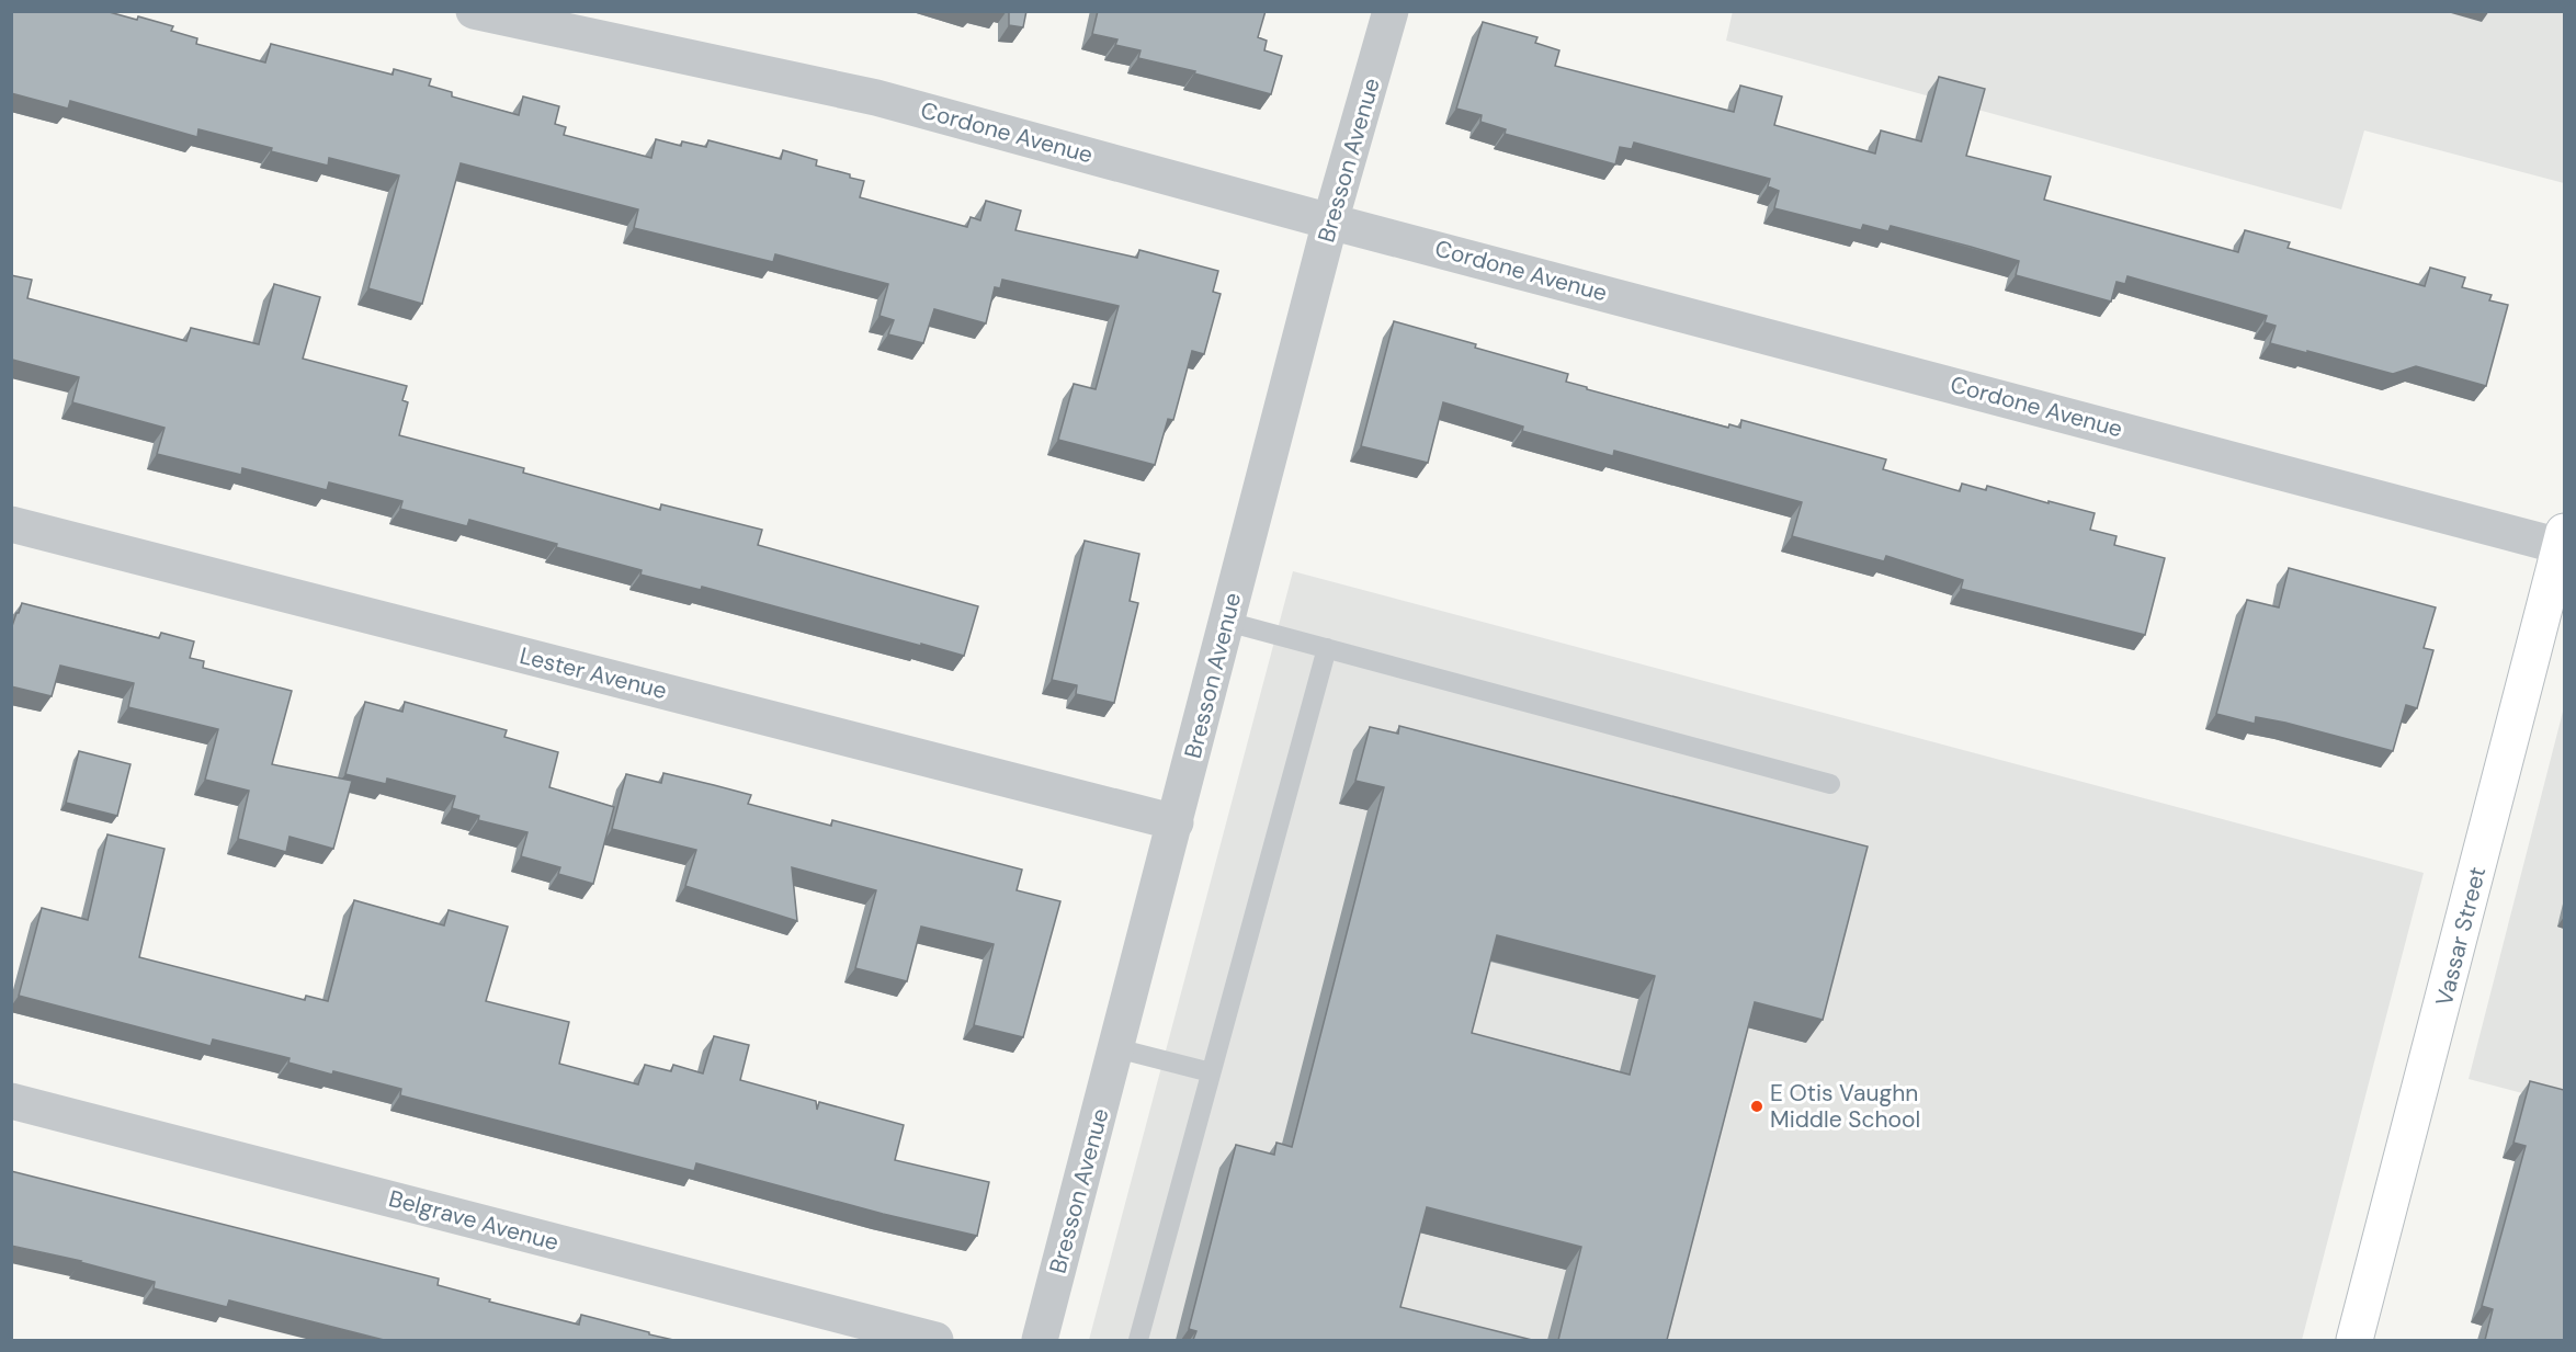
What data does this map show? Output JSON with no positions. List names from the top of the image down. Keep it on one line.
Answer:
{"streets":{"street":["Cordone Avenue","Bresson Avenue","Lester Avenue","Vassar Street","Belgrave Avenue"]},"crossings":[["Cordone Avenue","Bresson Avenue"],["Cordone Avenue","Vassar Street"],["Bresson Avenue","Lester Avenue"]],"places":["E Otis Vaughn Middle School"]}
